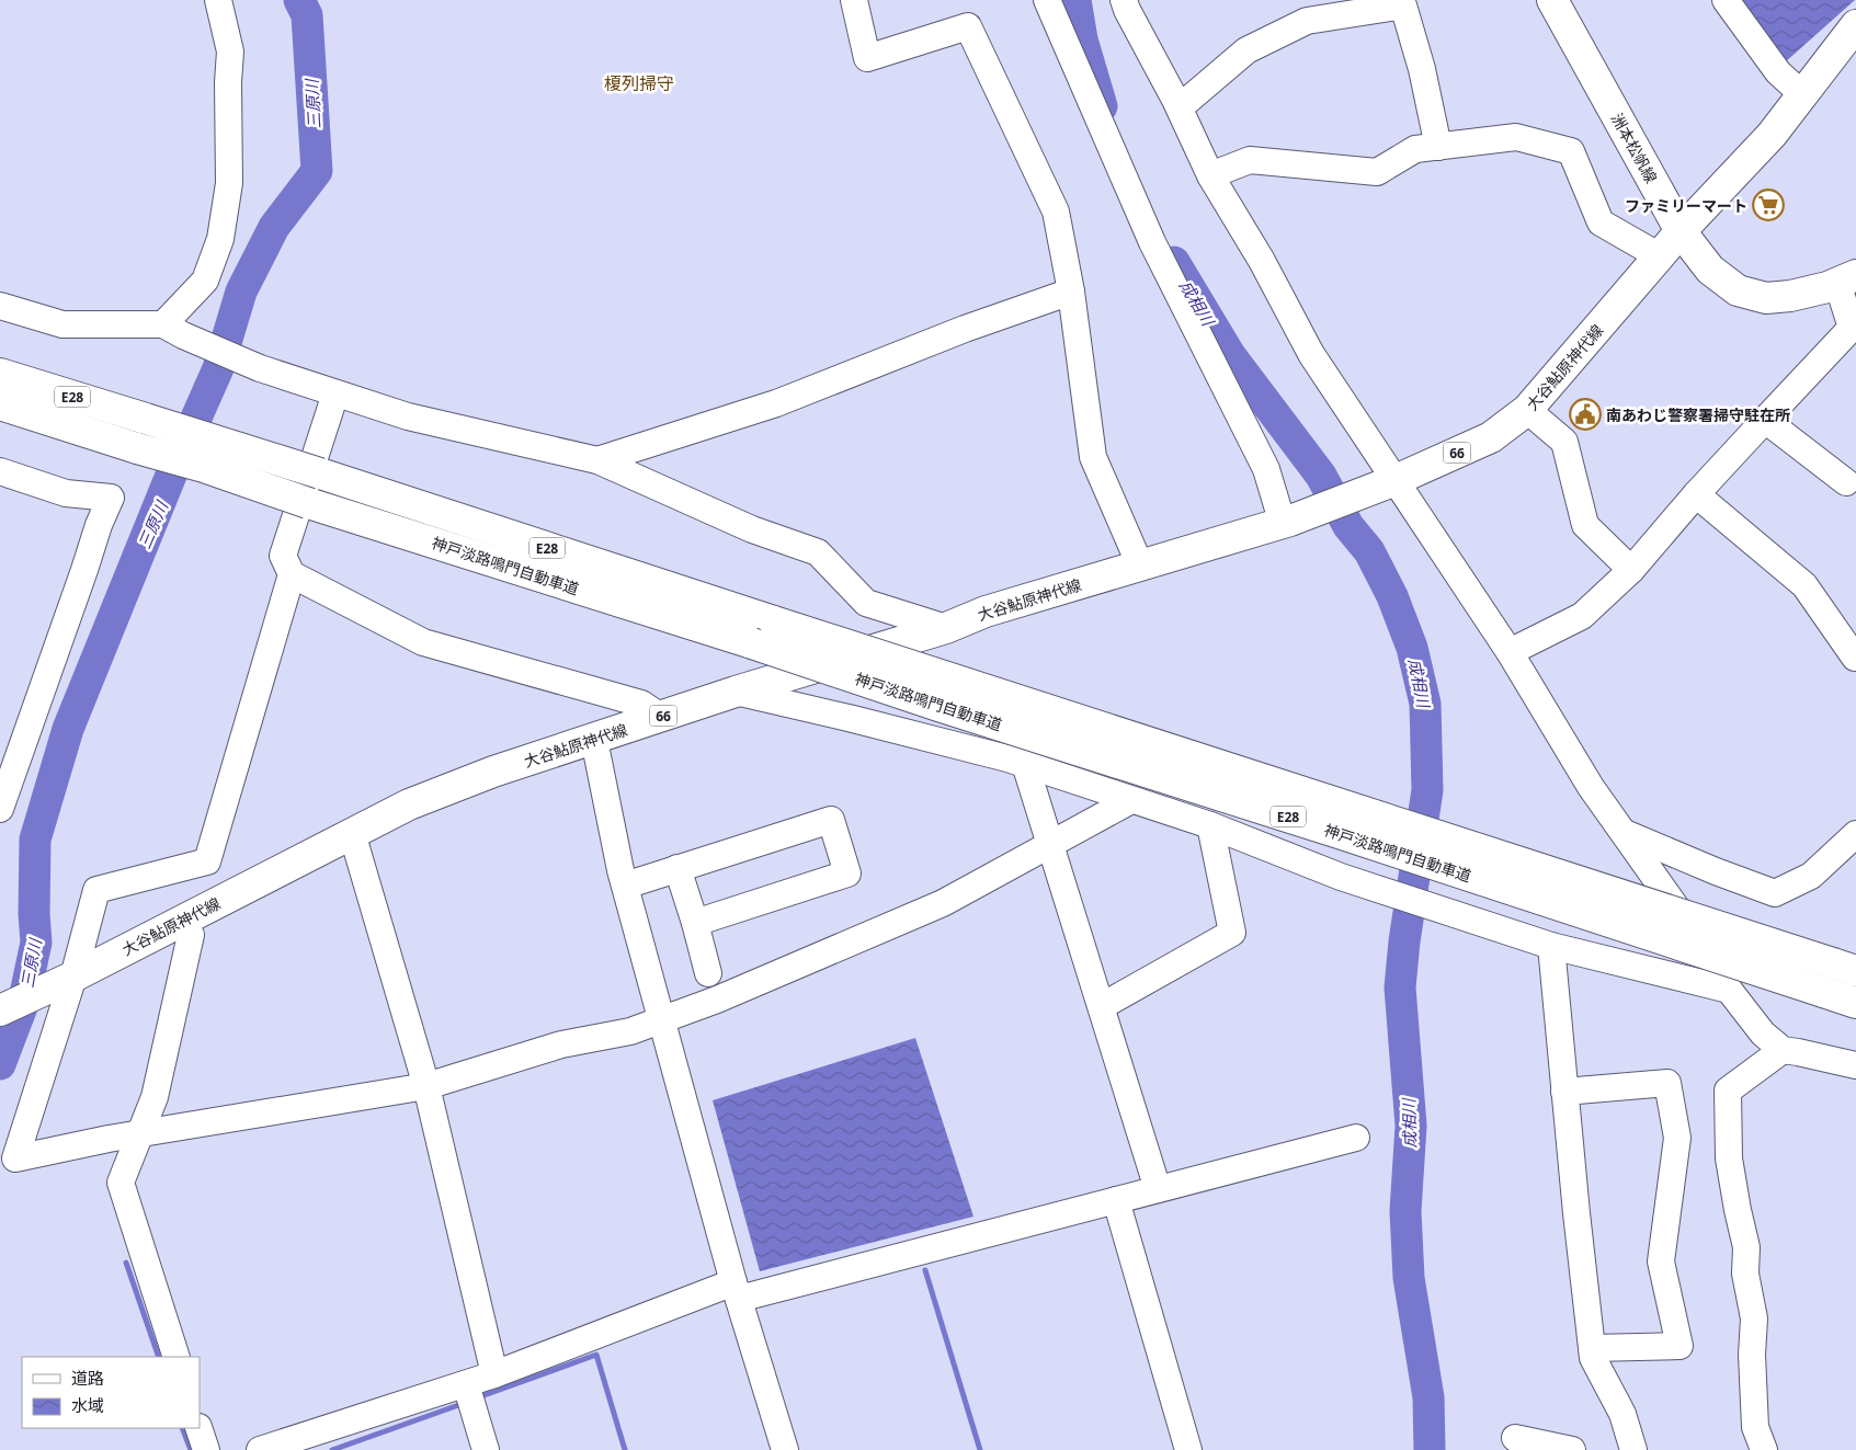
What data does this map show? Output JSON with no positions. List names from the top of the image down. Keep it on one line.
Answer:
{"streets":{"main road":["洲本松帆線","大谷鮎原神代線","E28","66","神戸淡路鳴門自動車道"]},"crossings":[["洲本松帆線","大谷鮎原神代線"],["大谷鮎原神代線","66"]],"districts":["榎列掃守"],"water":["三原川","成相川"],"places":{"supermarket":["ファミリーマート"],"public building":["南あわじ警察署掃守駐在所"]},"legend":["道路","水域"]}
